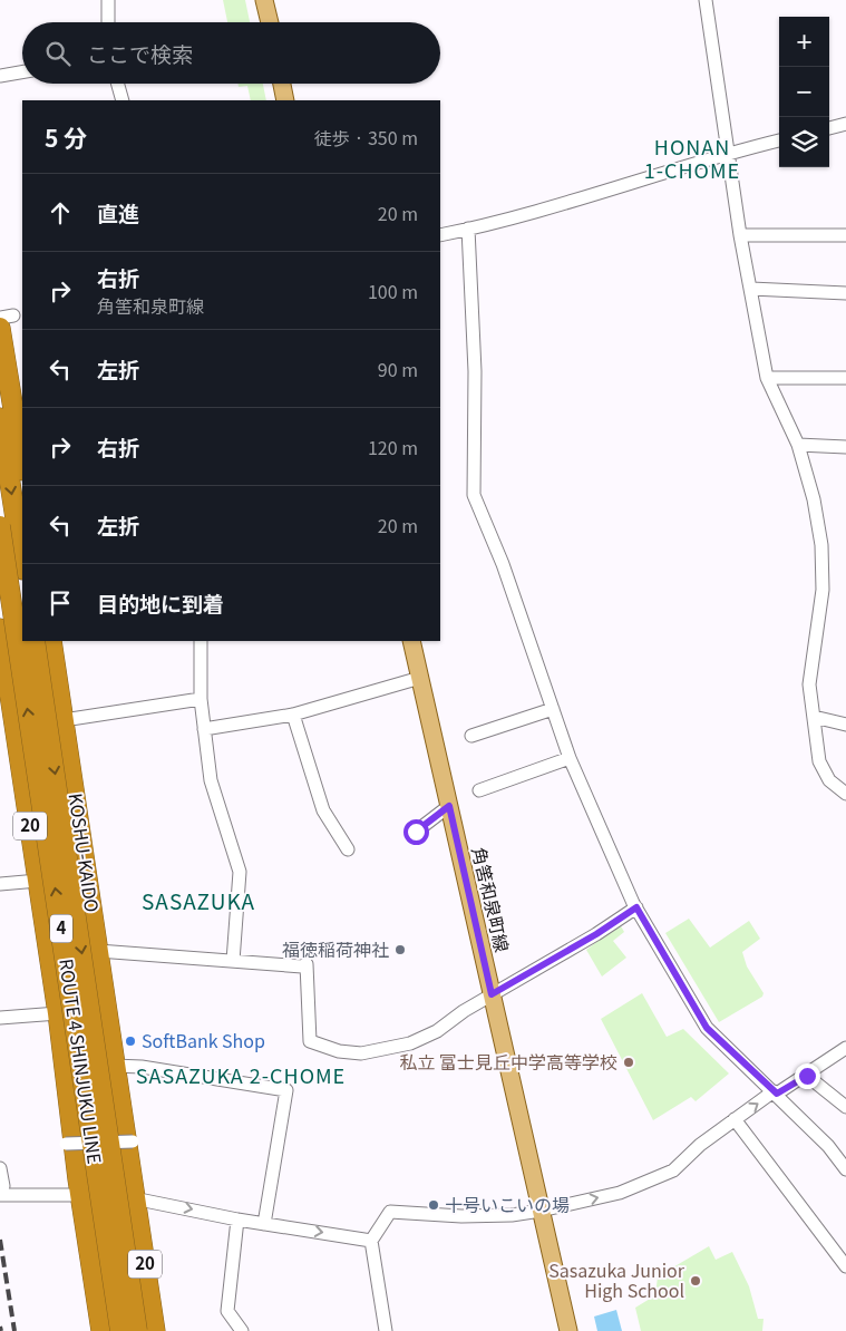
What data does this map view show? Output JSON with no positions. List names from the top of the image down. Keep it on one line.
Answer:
{"streets":{"highway":["20","KOSHU-KAIDO","4","ROUTE 4 SHINJUKU LINE"],"main road":["角筈和泉町線"]},"crossings":[["20","KOSHU-KAIDO"],["20","ROUTE 4 SHINJUKU LINE"]],"districts":["HONAN 1-CHOME","SASAZUKA","SASAZUKA 2-CHOME"],"places":["福徳稲荷神社","SoftBank Shop","私立 富士見丘中学高等学校","十号いこいの場","Sasazuka Junior High School"],"page":{"map_buttons":["+","−"],"search":"ここで検索","heading":["5 分","徒歩 · 350 m"],"list":[["直進","20 m"],["右折","角筈和泉町線","100 m"],["左折","90 m"],["右折","120 m"],["左折","20 m"],"目的地に到着"]}}
